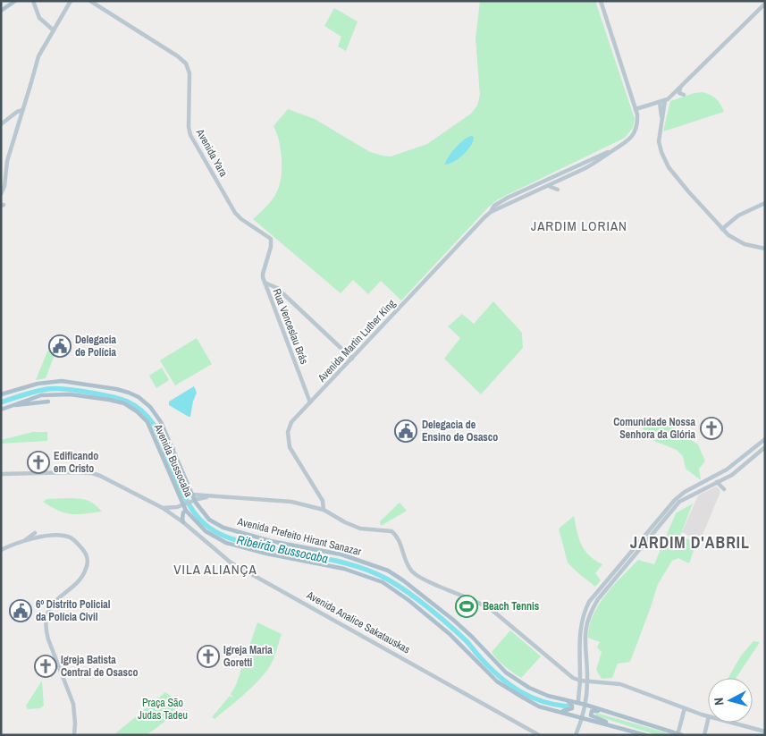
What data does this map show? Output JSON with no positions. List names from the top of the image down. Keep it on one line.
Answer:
{"streets":{"main road":["Avenida Yara","Rua Venceslau Brás","Avenida Martin Luther King","Avenida Bussocaba","Avenida Prefeito Hirant Sanazar","Avenida Analice Sakatauskas"]},"crossings":[["Avenida Yara","Rua Venceslau Brás"],["Rua Venceslau Brás","Avenida Martin Luther King"],["Avenida Bussocaba","Avenida Prefeito Hirant Sanazar"]],"districts":["JARDIM LORIAN","JARDIM D'ABRIL","VILA ALIANÇA"],"water":["Ribeirão Bussocaba"],"parks":["Praça São Judas Tadeu"],"places":{"public building":["Delegacia de Polícia","Delegacia de Ensino de Osasco","6º Distrito Policial da Polícia Civil"],"church":["Comunidade Nossa Senhora da Glória","Edificando em Cristo","Igreja Maria Goretti","Igreja Batista Central de Osasco"],"sports":["Beach Tennis"]},"north":"left"}
